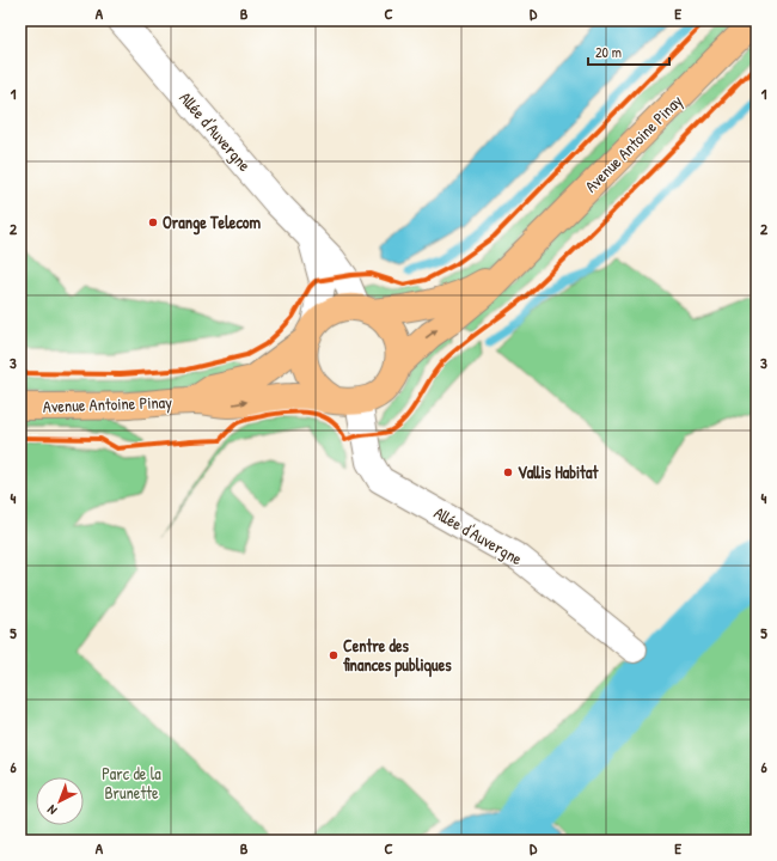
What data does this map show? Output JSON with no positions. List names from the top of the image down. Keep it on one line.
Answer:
{"streets":{"main road":["Avenue Antoine Pinay"],"street":["Allée d'Auvergne"]},"crossings":[["Allée d'Auvergne","Avenue Antoine Pinay"]],"parks":["Parc de la Brunette"],"places":["Orange Telecom","Vallis Habitat","Centre des finances publiques"],"scale_bar":"20 m","north":"bottom left","grid":{"columns":["A","B","C","D","E"],"rows":["1","2","3","4","5","6"]}}
